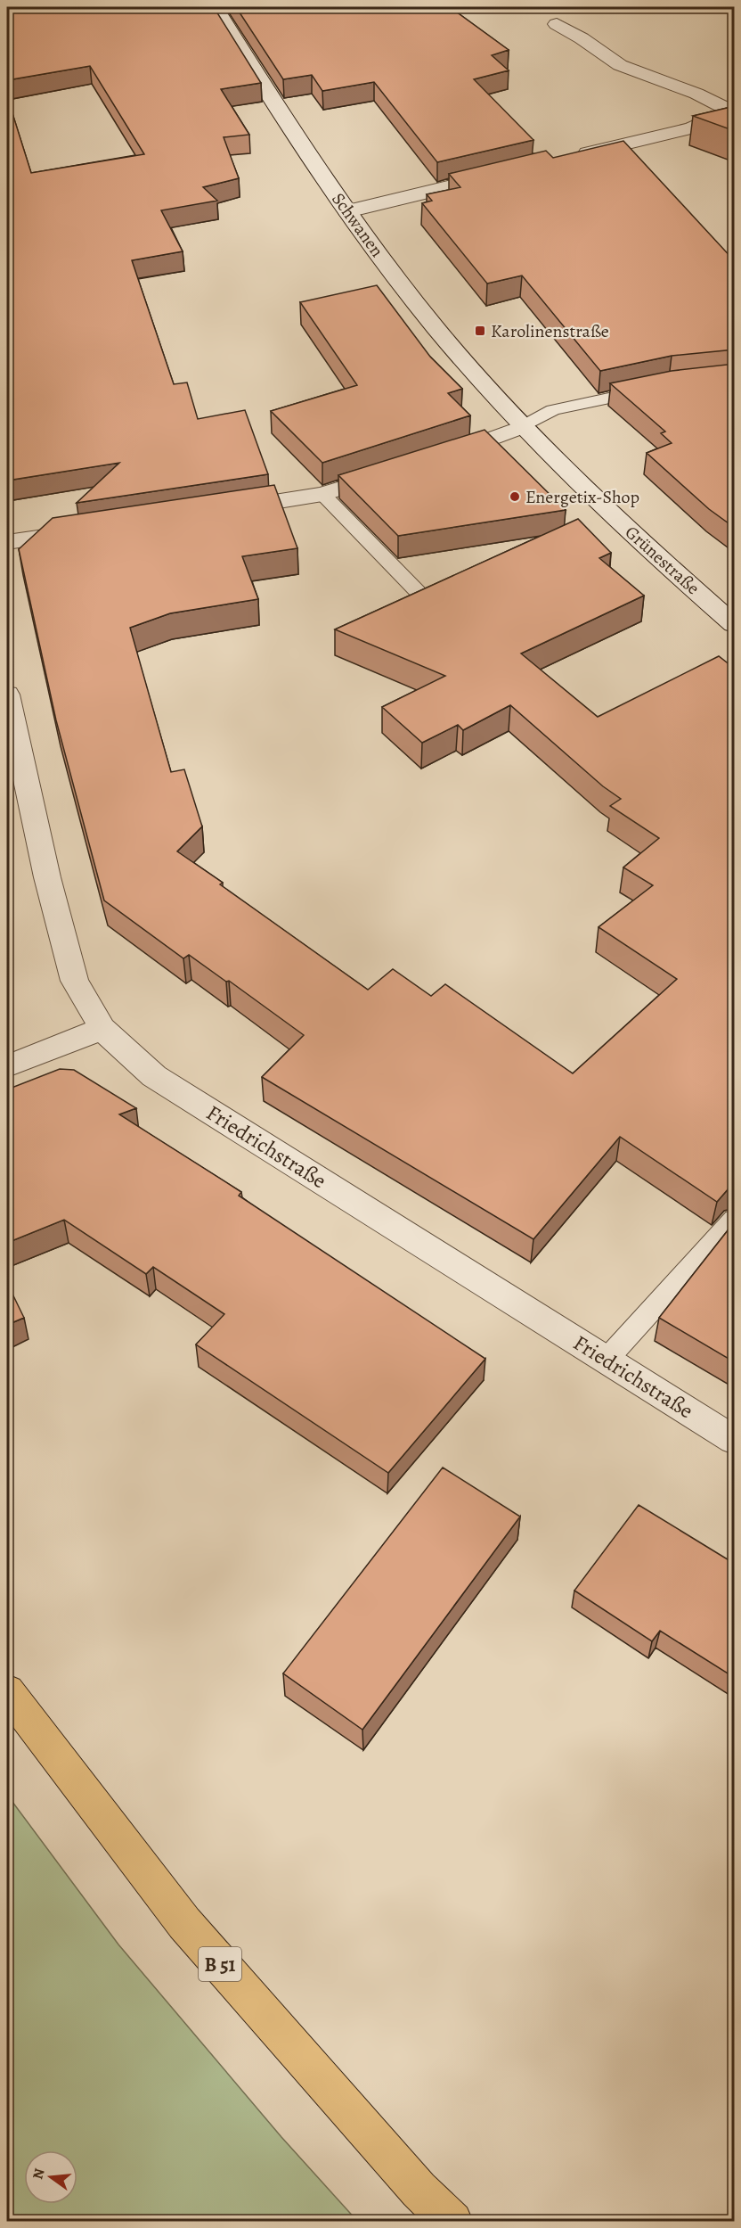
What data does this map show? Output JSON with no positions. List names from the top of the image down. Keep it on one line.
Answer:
{"streets":{"main road":["B 51"],"street":["Schwanen","Grünestraße","Friedrichstraße"]},"crossings":[["Schwanen","Grünestraße"]],"places":{"transit":["Karolinenstraße"],"other":["Energetix-Shop"]},"north":"left"}
